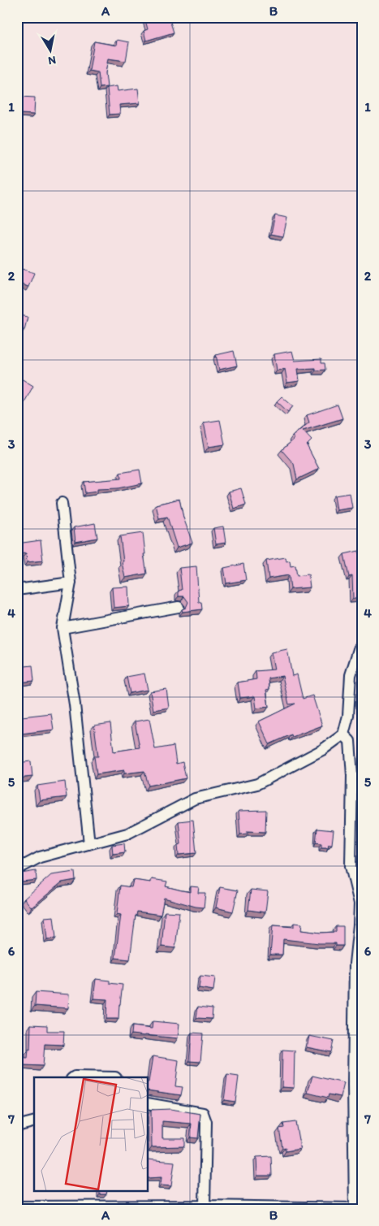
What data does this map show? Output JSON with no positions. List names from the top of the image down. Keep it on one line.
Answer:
{"north":"bottom","grid":{"columns":["A","B"],"rows":["1","2","3","4","5","6","7"]}}
